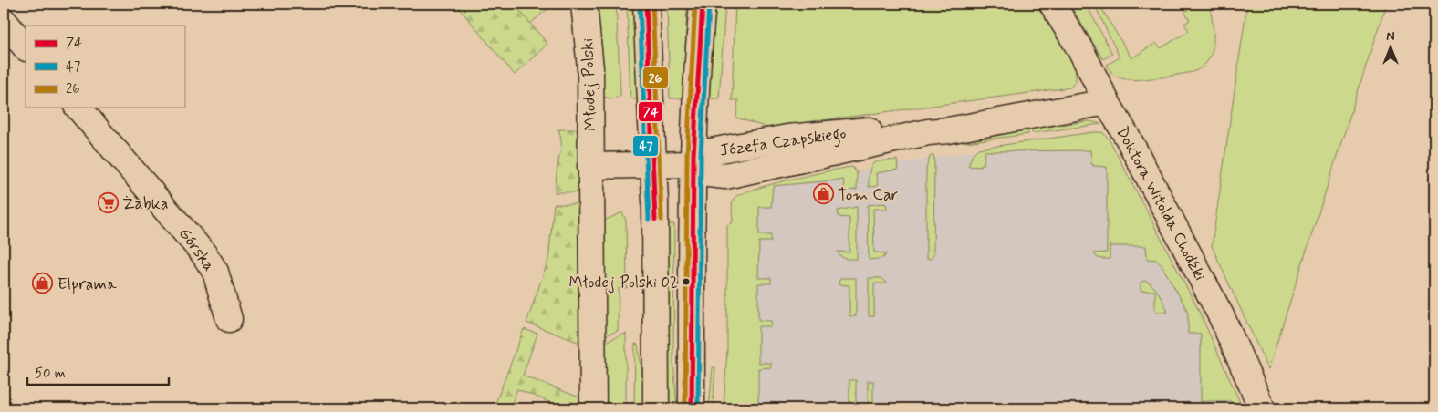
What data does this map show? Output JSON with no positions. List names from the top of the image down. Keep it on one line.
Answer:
{"streets":{"street":["Młodej Polski","Józefa Czapskiego","Doktora Witolda Chodźki","Górska"]},"crossings":[["Józefa Czapskiego","Doktora Witolda Chodźki"]],"places":{"shop":["Tom Car","Elprama"],"supermarket":["Żabka"],"other":["Młodej Polski 02"]},"lines":["transit line 74","transit line 47","transit line 26"],"legend":["74","47","26"],"scale_bar":"50 m","north":"top"}
